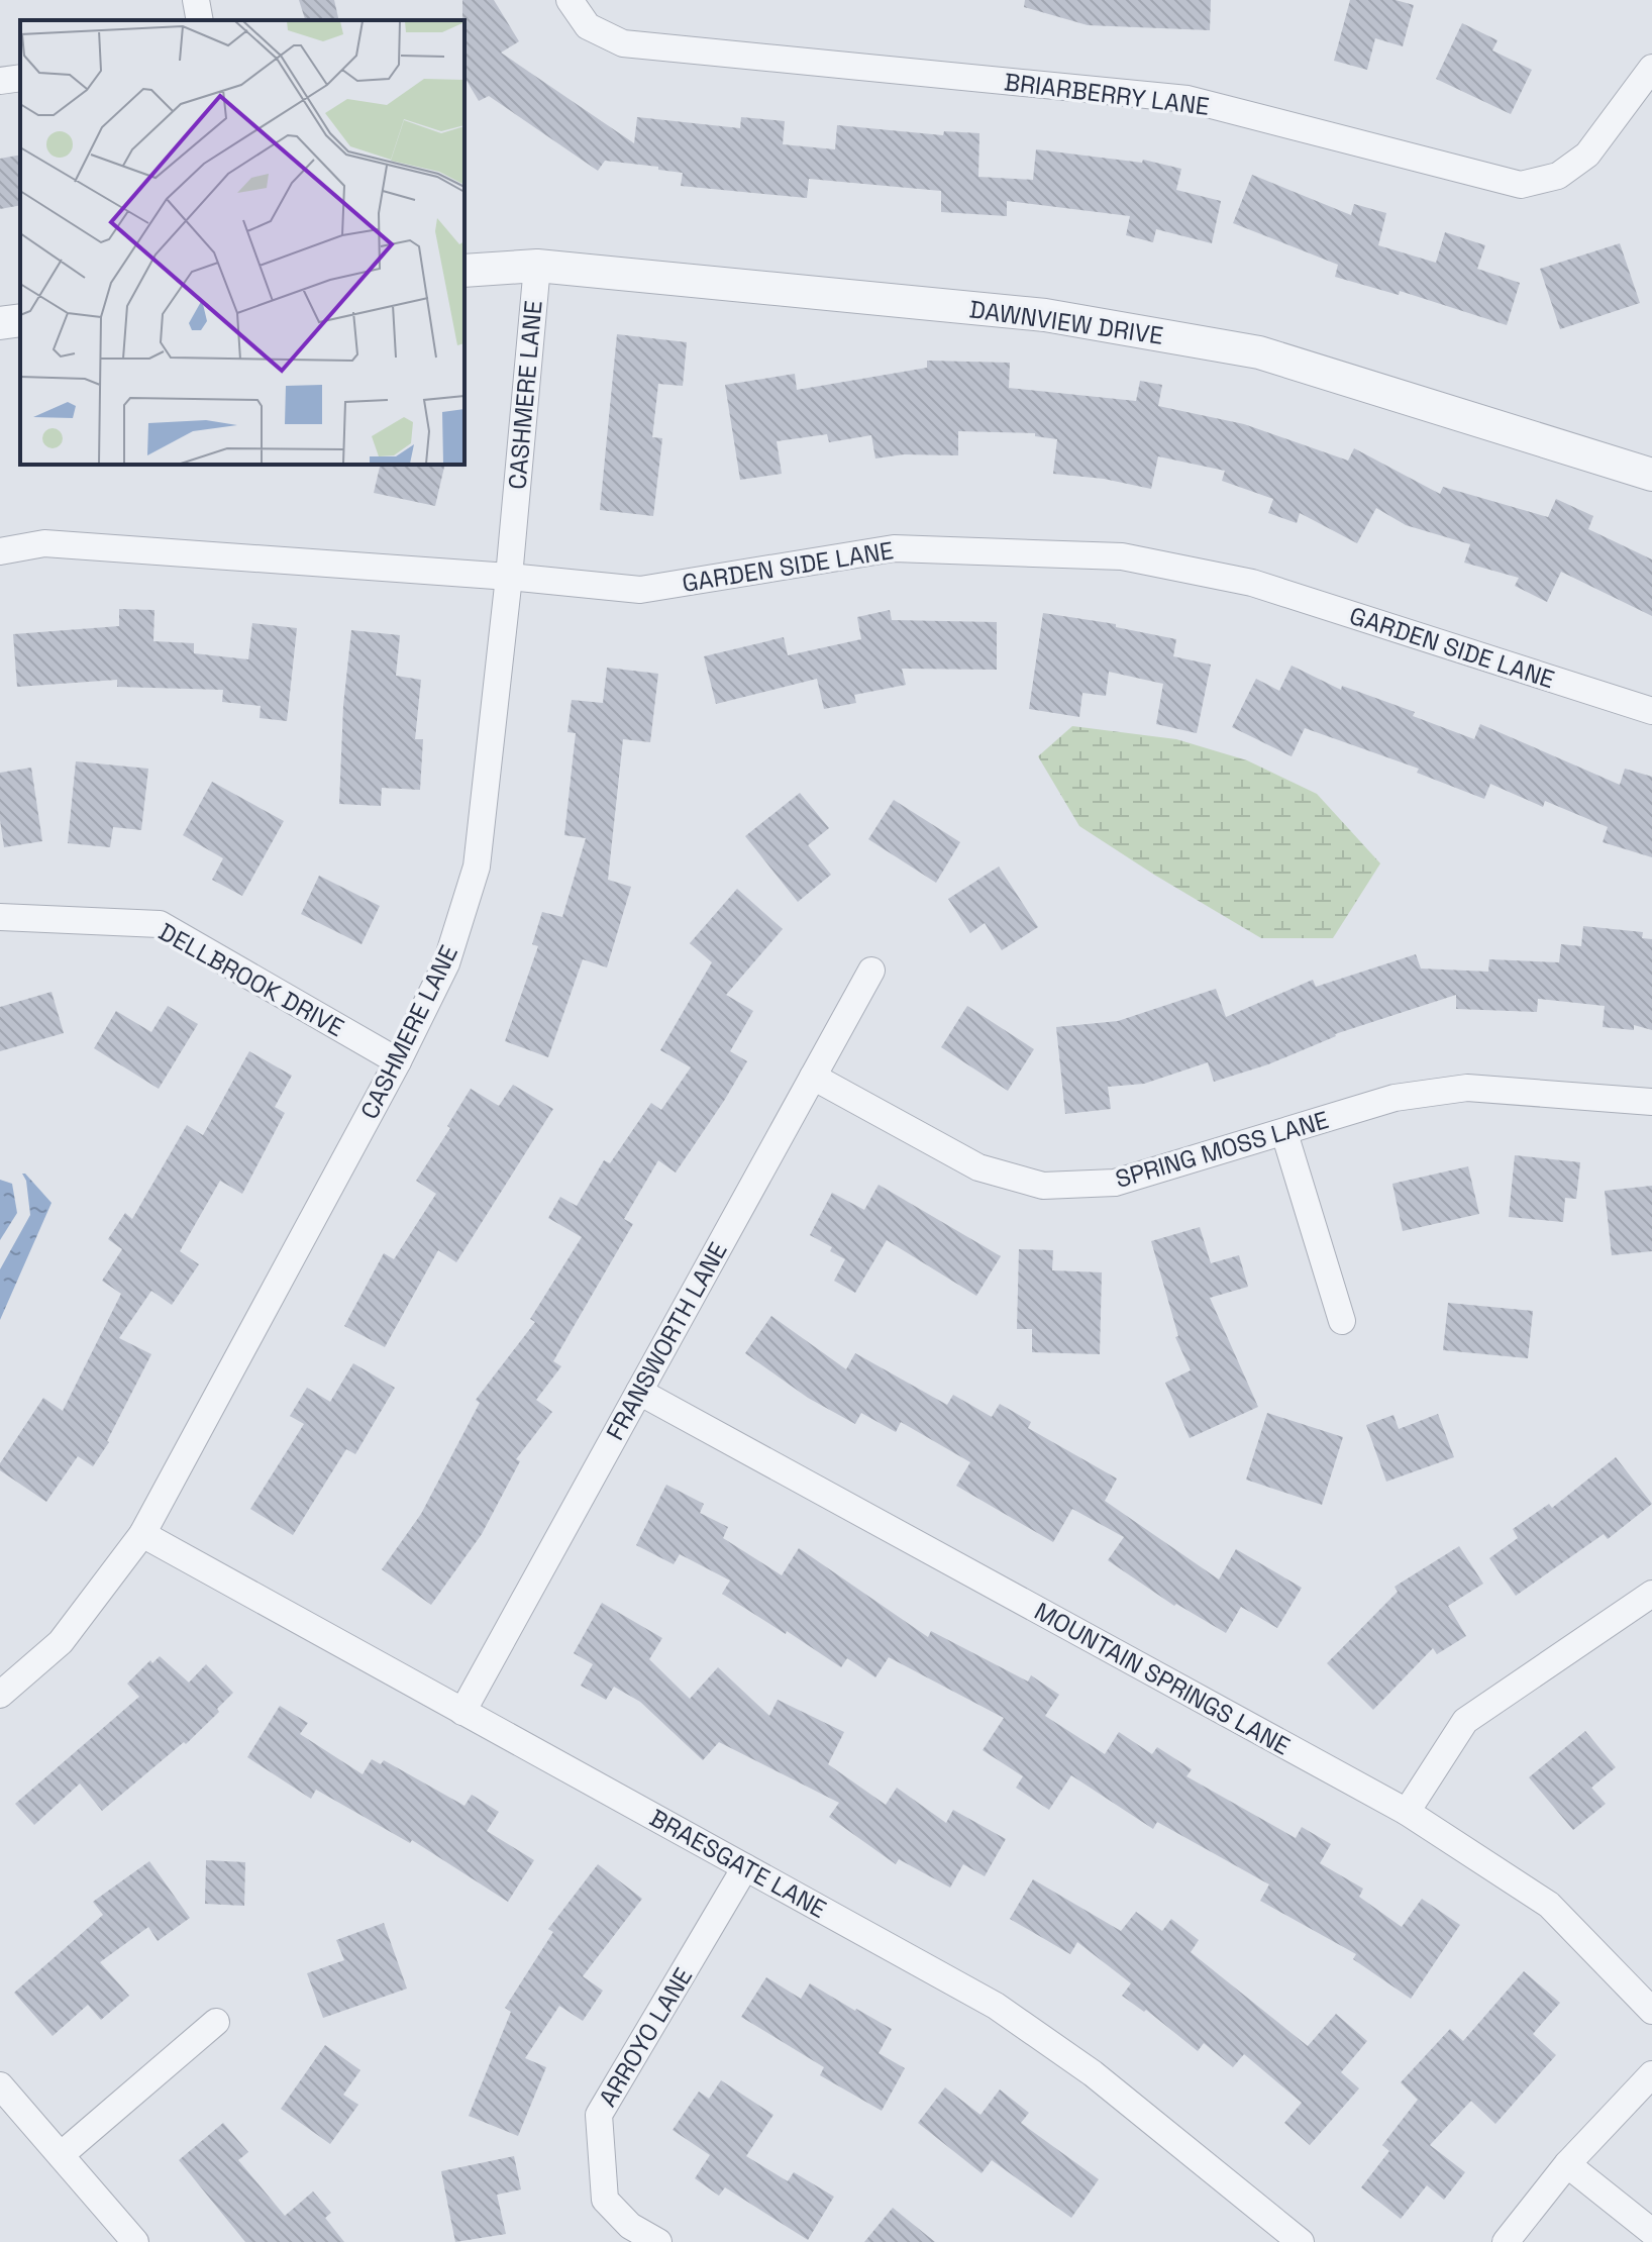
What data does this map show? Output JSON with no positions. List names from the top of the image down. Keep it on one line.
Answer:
{"streets":{"street":["BRIARBERRY LANE","DAWNVIEW DRIVE","CASHMERE LANE","GARDEN SIDE LANE","DELLBROOK DRIVE","SPRING MOSS LANE","FRANSWORTH LANE","MOUNTAIN SPRINGS LANE","BRAESGATE LANE","ARROYO LANE"]},"crossings":[["DAWNVIEW DRIVE","CASHMERE LANE"],["CASHMERE LANE","GARDEN SIDE LANE"],["CASHMERE LANE","DELLBROOK DRIVE"],["CASHMERE LANE","BRAESGATE LANE"],["SPRING MOSS LANE","FRANSWORTH LANE"],["FRANSWORTH LANE","MOUNTAIN SPRINGS LANE"],["FRANSWORTH LANE","BRAESGATE LANE"],["BRAESGATE LANE","ARROYO LANE"]]}
